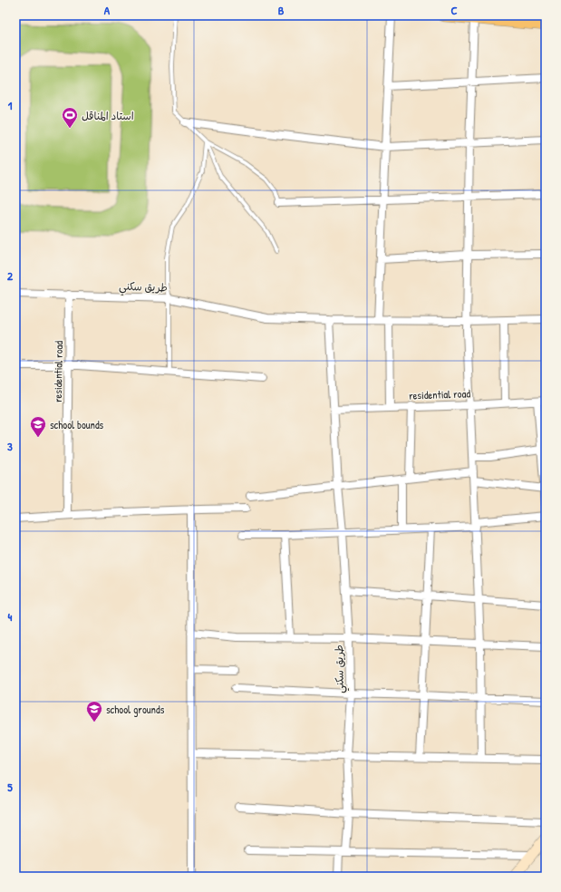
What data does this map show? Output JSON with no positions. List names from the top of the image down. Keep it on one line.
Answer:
{"streets":{"street":["طريق سكني","residential road"]},"crossings":[["طريق سكني","residential road"]],"places":{"sports":["استاد المناقل"],"school or university":["school bounds","school grounds"]},"grid":{"columns":["A","B","C"],"rows":["1","2","3","4","5"]}}
